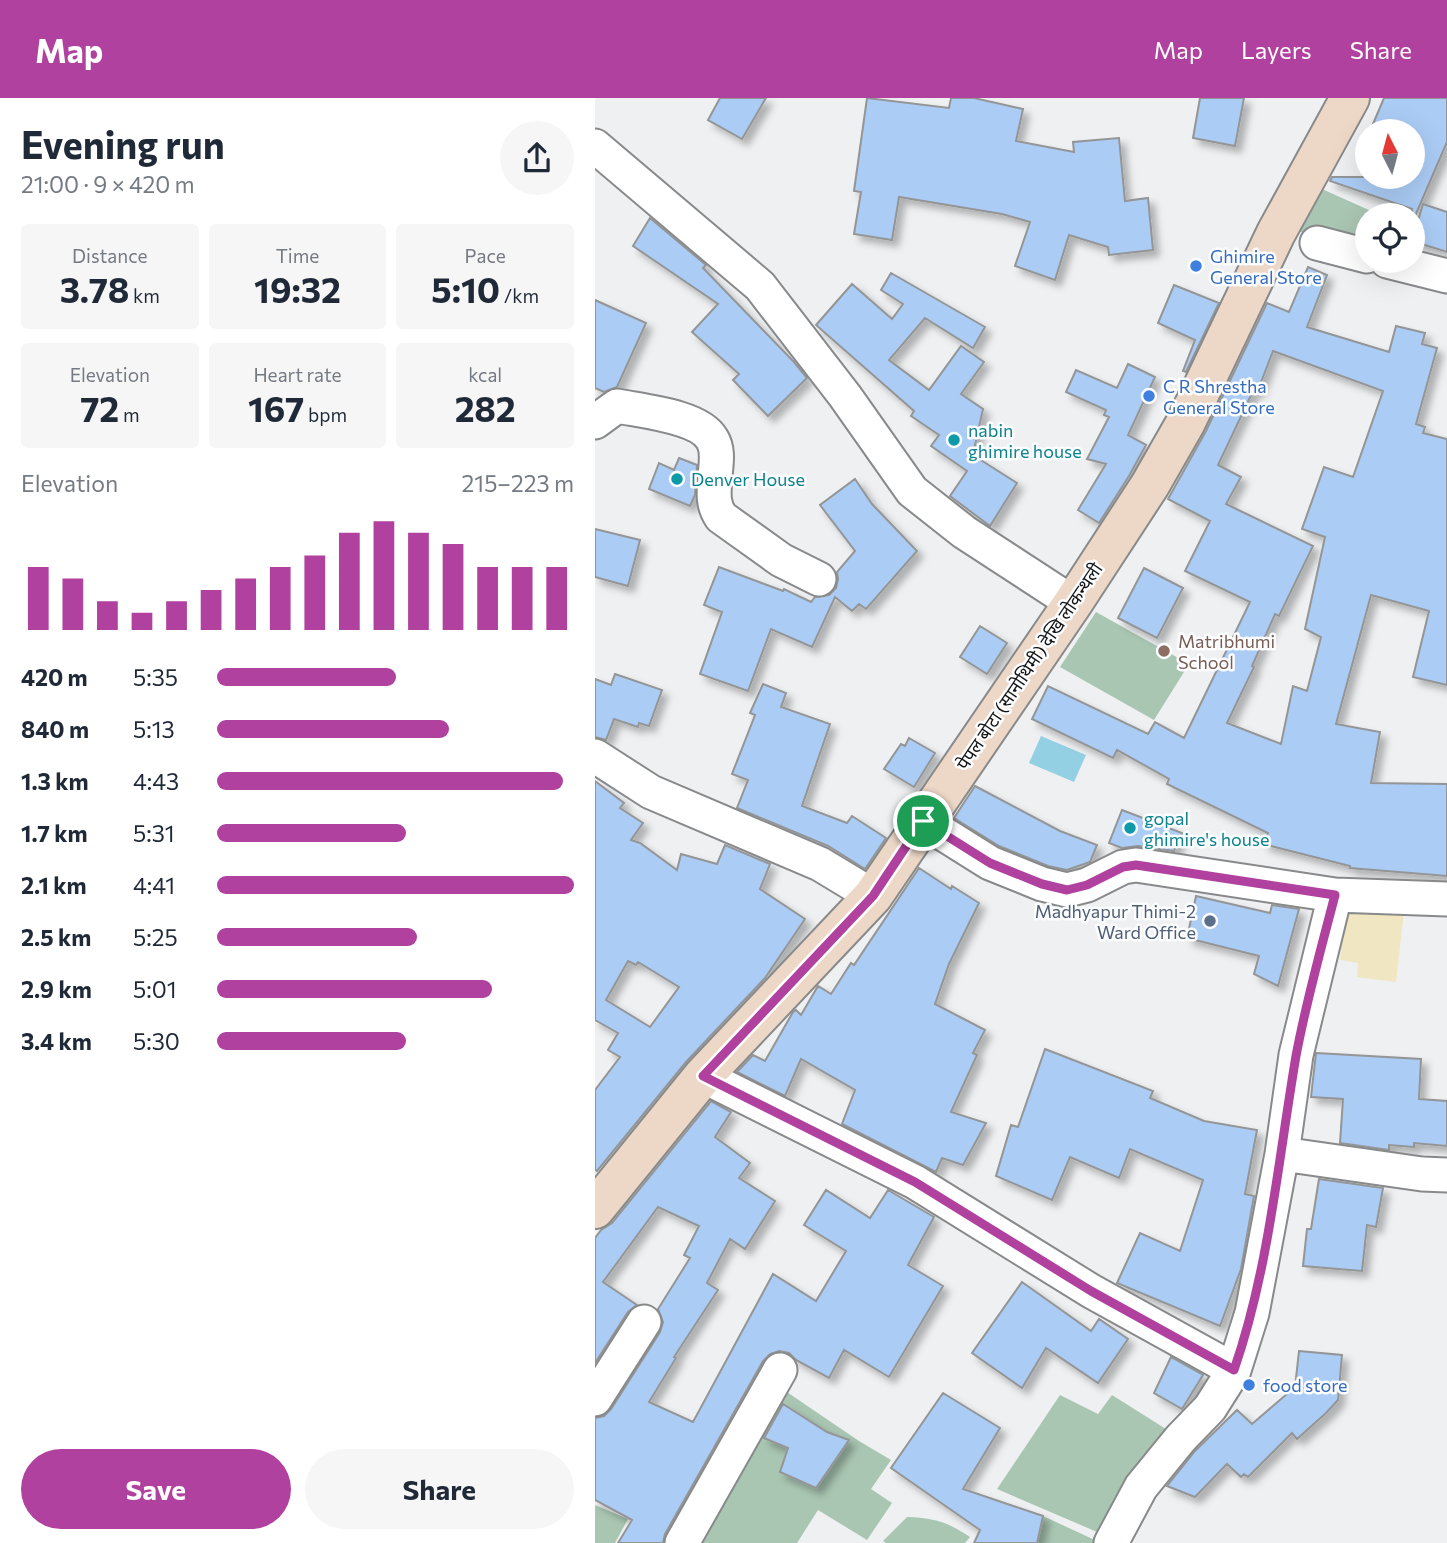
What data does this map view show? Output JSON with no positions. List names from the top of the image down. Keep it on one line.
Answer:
{"streets":{"main road":["पेपल बोटा (सानोथिमी) देखि लोकन्थली"]},"places":["Ghimire General Store","C R Shrestha General Store","nabin ghimire house","Denver House","Matribhumi School","gopal ghimire's house","Madhyapur Thimi-2 Ward Office","food store"],"north":"top","page":{"header":"Map","nav":["Map","Layers","Share"],"heading":["Evening run","21:00 · 9 × 420 m"],"stats":[["Distance","3.78 km"],["Time","19:32"],["Pace","5:10 /km"],["Elevation","72 m"],["Heart rate","167 bpm"],["kcal","282"]],"chart":["Elevation","215–223 m"],"list":[{"name":"420 m","note":"5:35"},{"name":"840 m","note":"5:13"},{"name":"1.3 km","note":"4:43"},{"name":"1.7 km","note":"5:31"},{"name":"2.1 km","note":"4:41"},{"name":"2.5 km","note":"5:25"},{"name":"2.9 km","note":"5:01"},{"name":"3.4 km","note":"5:30"}],"buttons":["Save","Share"]}}
